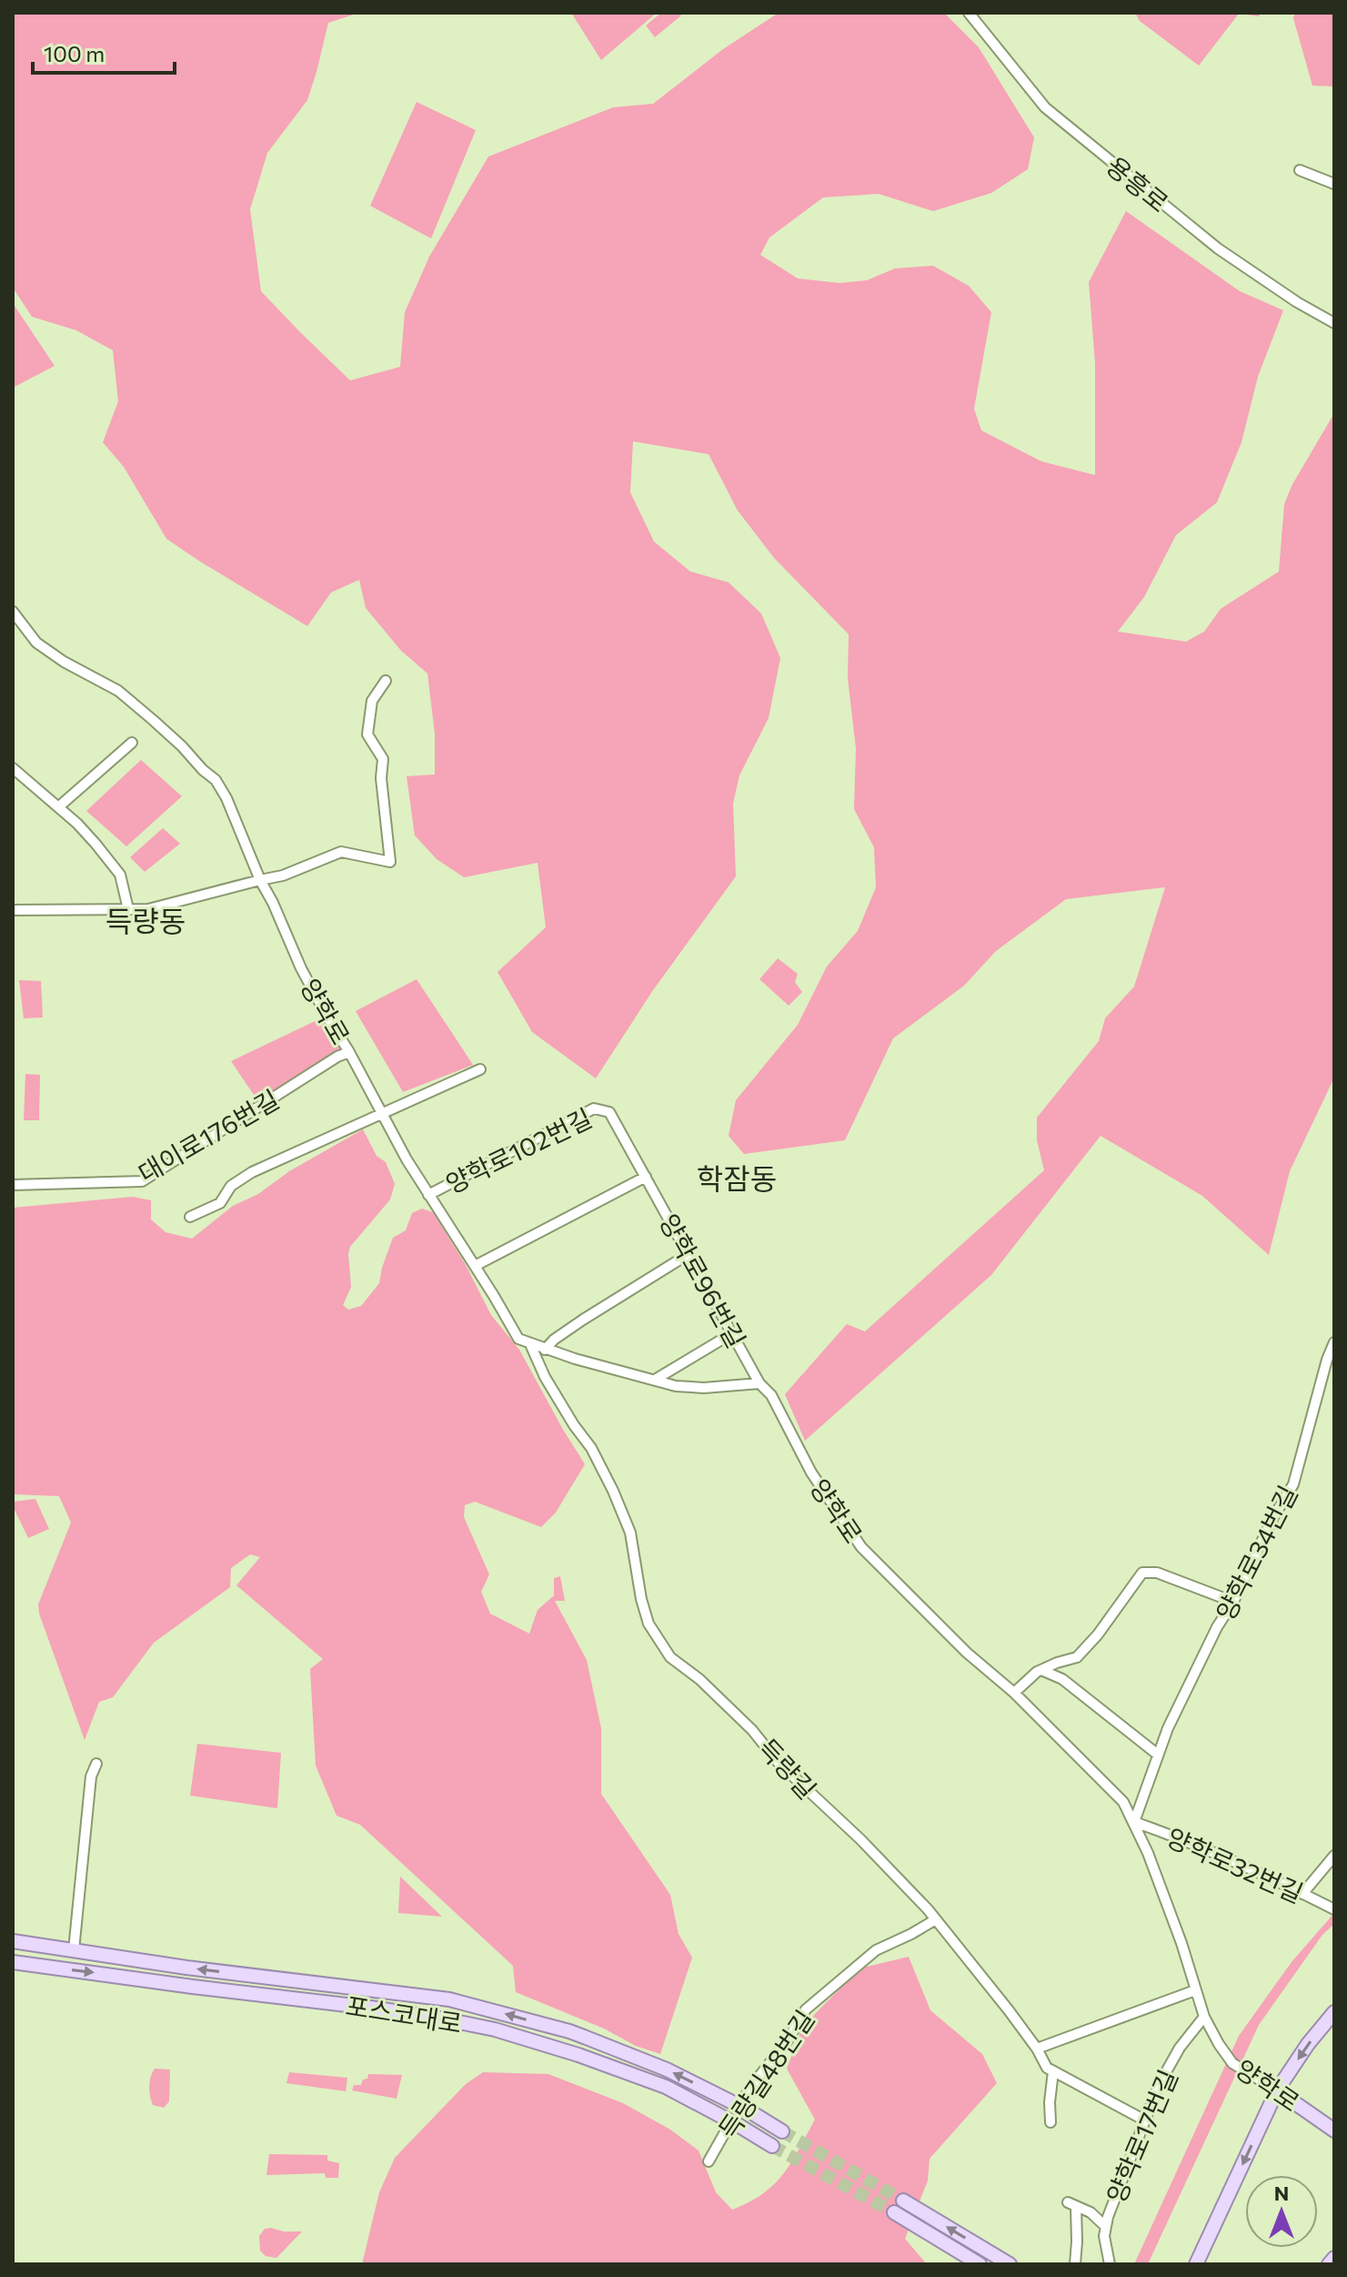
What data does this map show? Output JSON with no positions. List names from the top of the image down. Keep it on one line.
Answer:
{"streets":{"main road":["양학로","포스코대로"],"street":["용흥로","대이로176번길","양학로102번길","양학로96번길","양학로34번길","득량길","양학로32번길","득량길48번길","양학로17번길"]},"crossings":[["양학로","대이로176번길"],["양학로","양학로102번길"],["양학로","양학로96번길"],["양학로","양학로34번길"],["양학로","득량길"],["양학로","양학로32번길"],["양학로","양학로17번길"],["양학로102번길","양학로96번길"],["양학로34번길","양학로32번길"],["득량길","득량길48번길"],["득량길","양학로17번길"]],"districts":["득량동","학잠동"],"scale_bar":"100 m","north":"top"}
